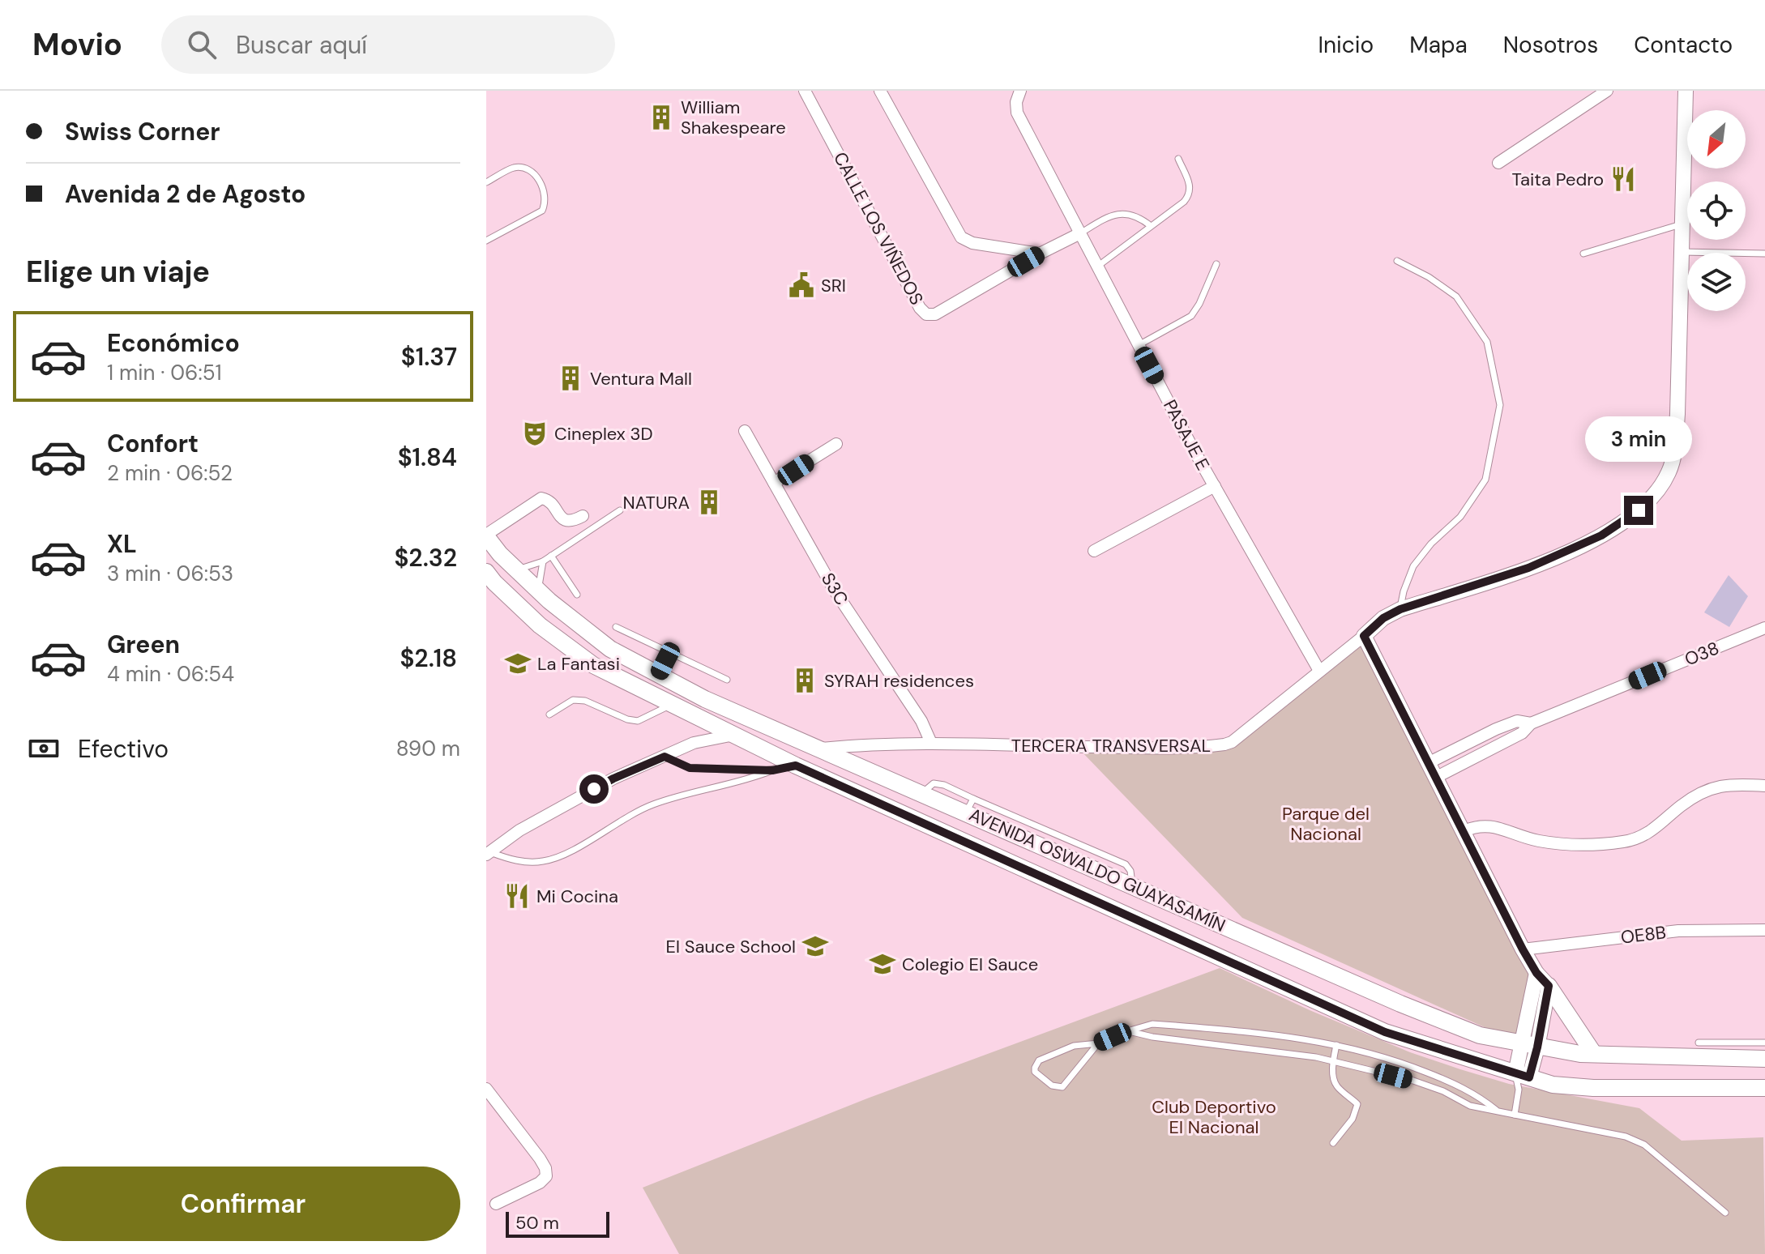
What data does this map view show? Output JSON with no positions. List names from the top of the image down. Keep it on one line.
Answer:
{"streets":{"main road":["AVENIDA OSWALDO GUAYASAMÍN"],"street":["CALLE LOS VIÑEDOS","PASAJE E","S3C","O38","TERCERA TRANSVERSAL","OE8B"]},"crossings":[["CALLE LOS VIÑEDOS","PASAJE E"],["PASAJE E","TERCERA TRANSVERSAL"],["S3C","TERCERA TRANSVERSAL"],["TERCERA TRANSVERSAL","AVENIDA OSWALDO GUAYASAMÍN"]],"parks":["Parque del Nacional","Club Deportivo El Nacional"],"places":{"building":["William Shakespeare","Ventura Mall","NATURA","SYRAH residences"],"restaurant":["Taita Pedro","Mi Cocina"],"public building":["SRI"],"theatre":["Cineplex 3D"],"school or university":["La Fantasi","El Sauce School","Colegio El Sauce"]},"scale_bar":"50 m","north":"bottom left","page":{"header":"Movio","search":"Buscar aquí","nav":["Inicio","Mapa","Nosotros","Contacto"],"banner":["Swiss Corner","Avenida 2 de Agosto"],"heading":"Elige un viaje","list":[{"name":"Económico","note":"1 min · 06:51","value":"$1.37"},{"name":"Confort","note":"2 min · 06:52","value":"$1.84"},{"name":"XL","note":"3 min · 06:53","value":"$2.32"},{"name":"Green","note":"4 min · 06:54","value":"$2.18"}],"bubble":"3 min","pay":["Efectivo","890 m"],"buttons":"Confirmar","scale":"50 m"}}
